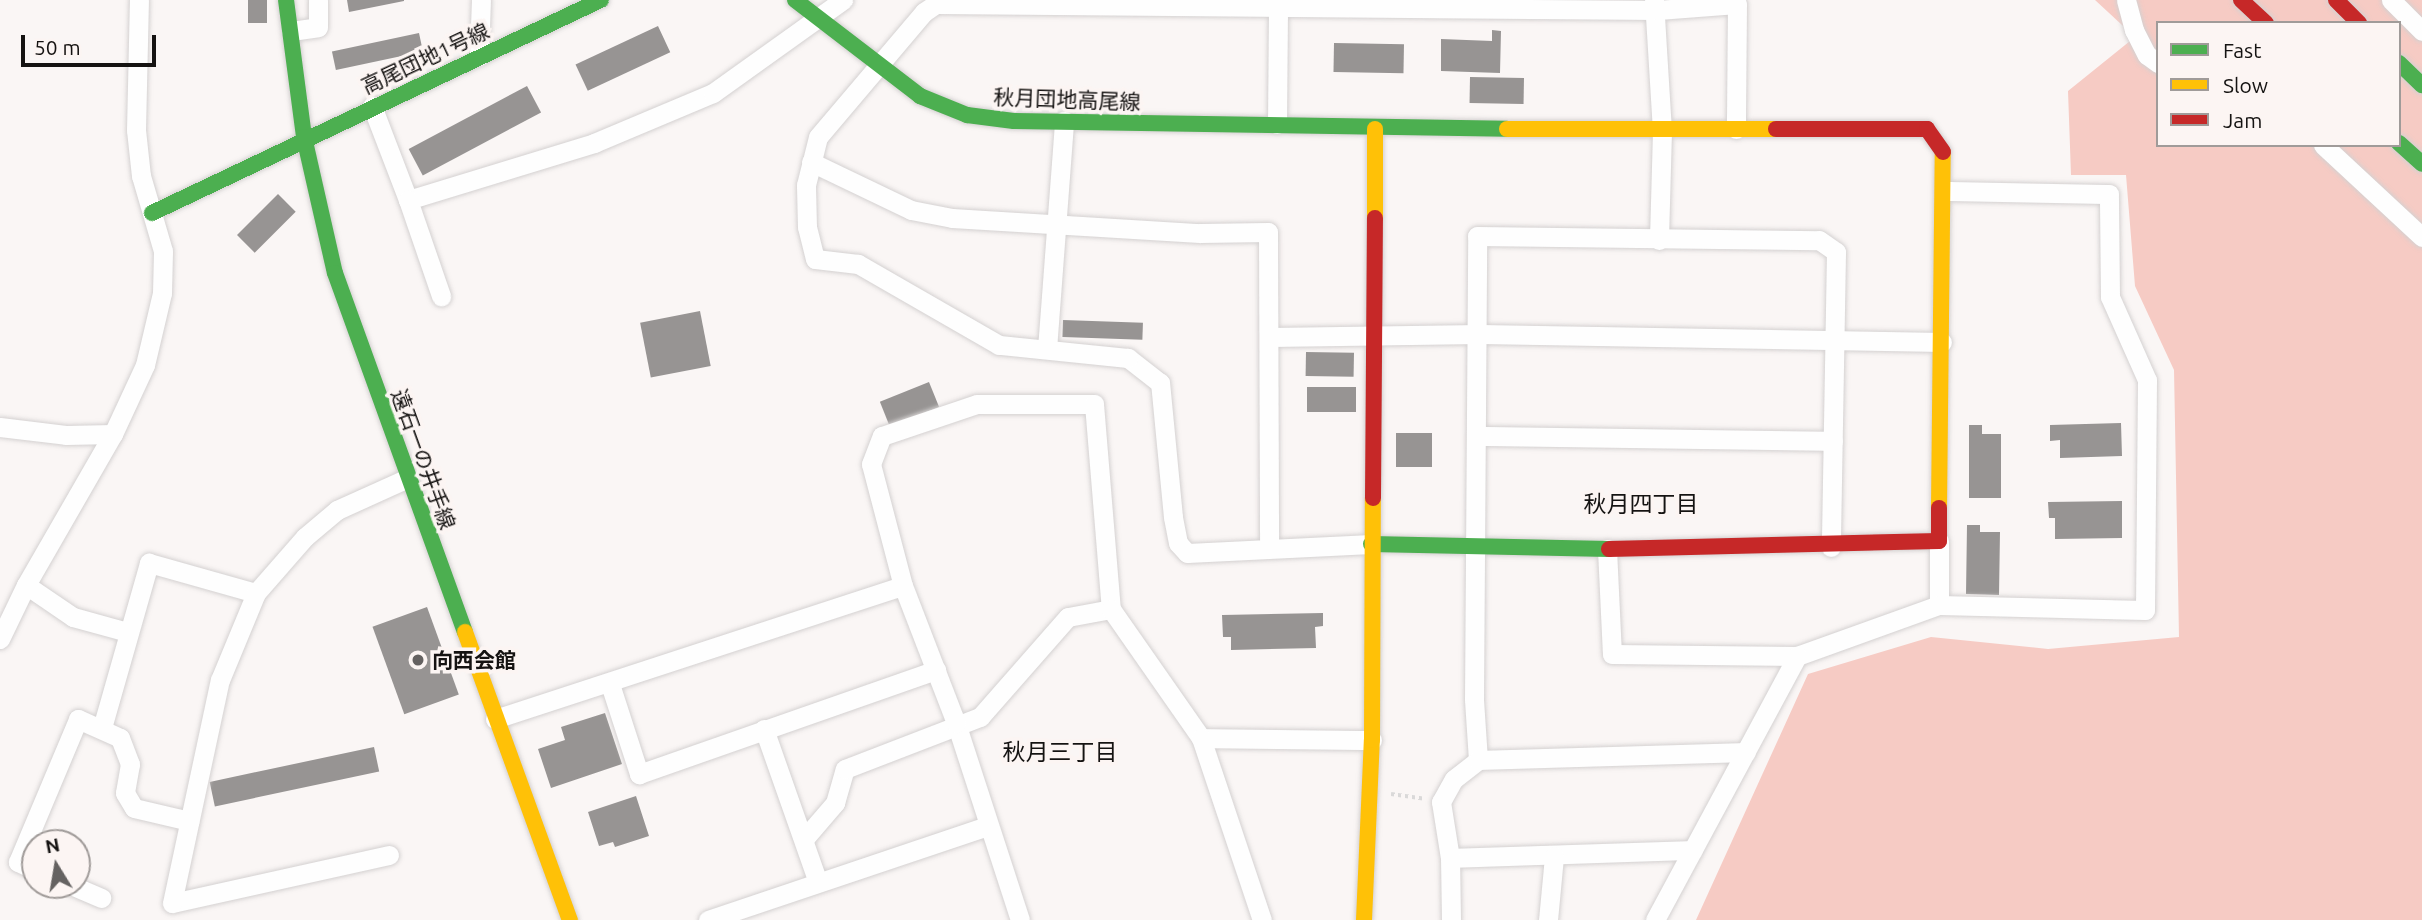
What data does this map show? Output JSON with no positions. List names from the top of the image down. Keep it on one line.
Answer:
{"streets":{"main road":["高尾団地1号線","秋月団地高尾線","遠石一の井手線"]},"crossings":[["高尾団地1号線","遠石一の井手線"]],"districts":["秋月四丁目","秋月三丁目"],"places":["向西会館"],"legend":["Fast","Slow","Jam"],"scale_bar":"50 m","north":"top"}
